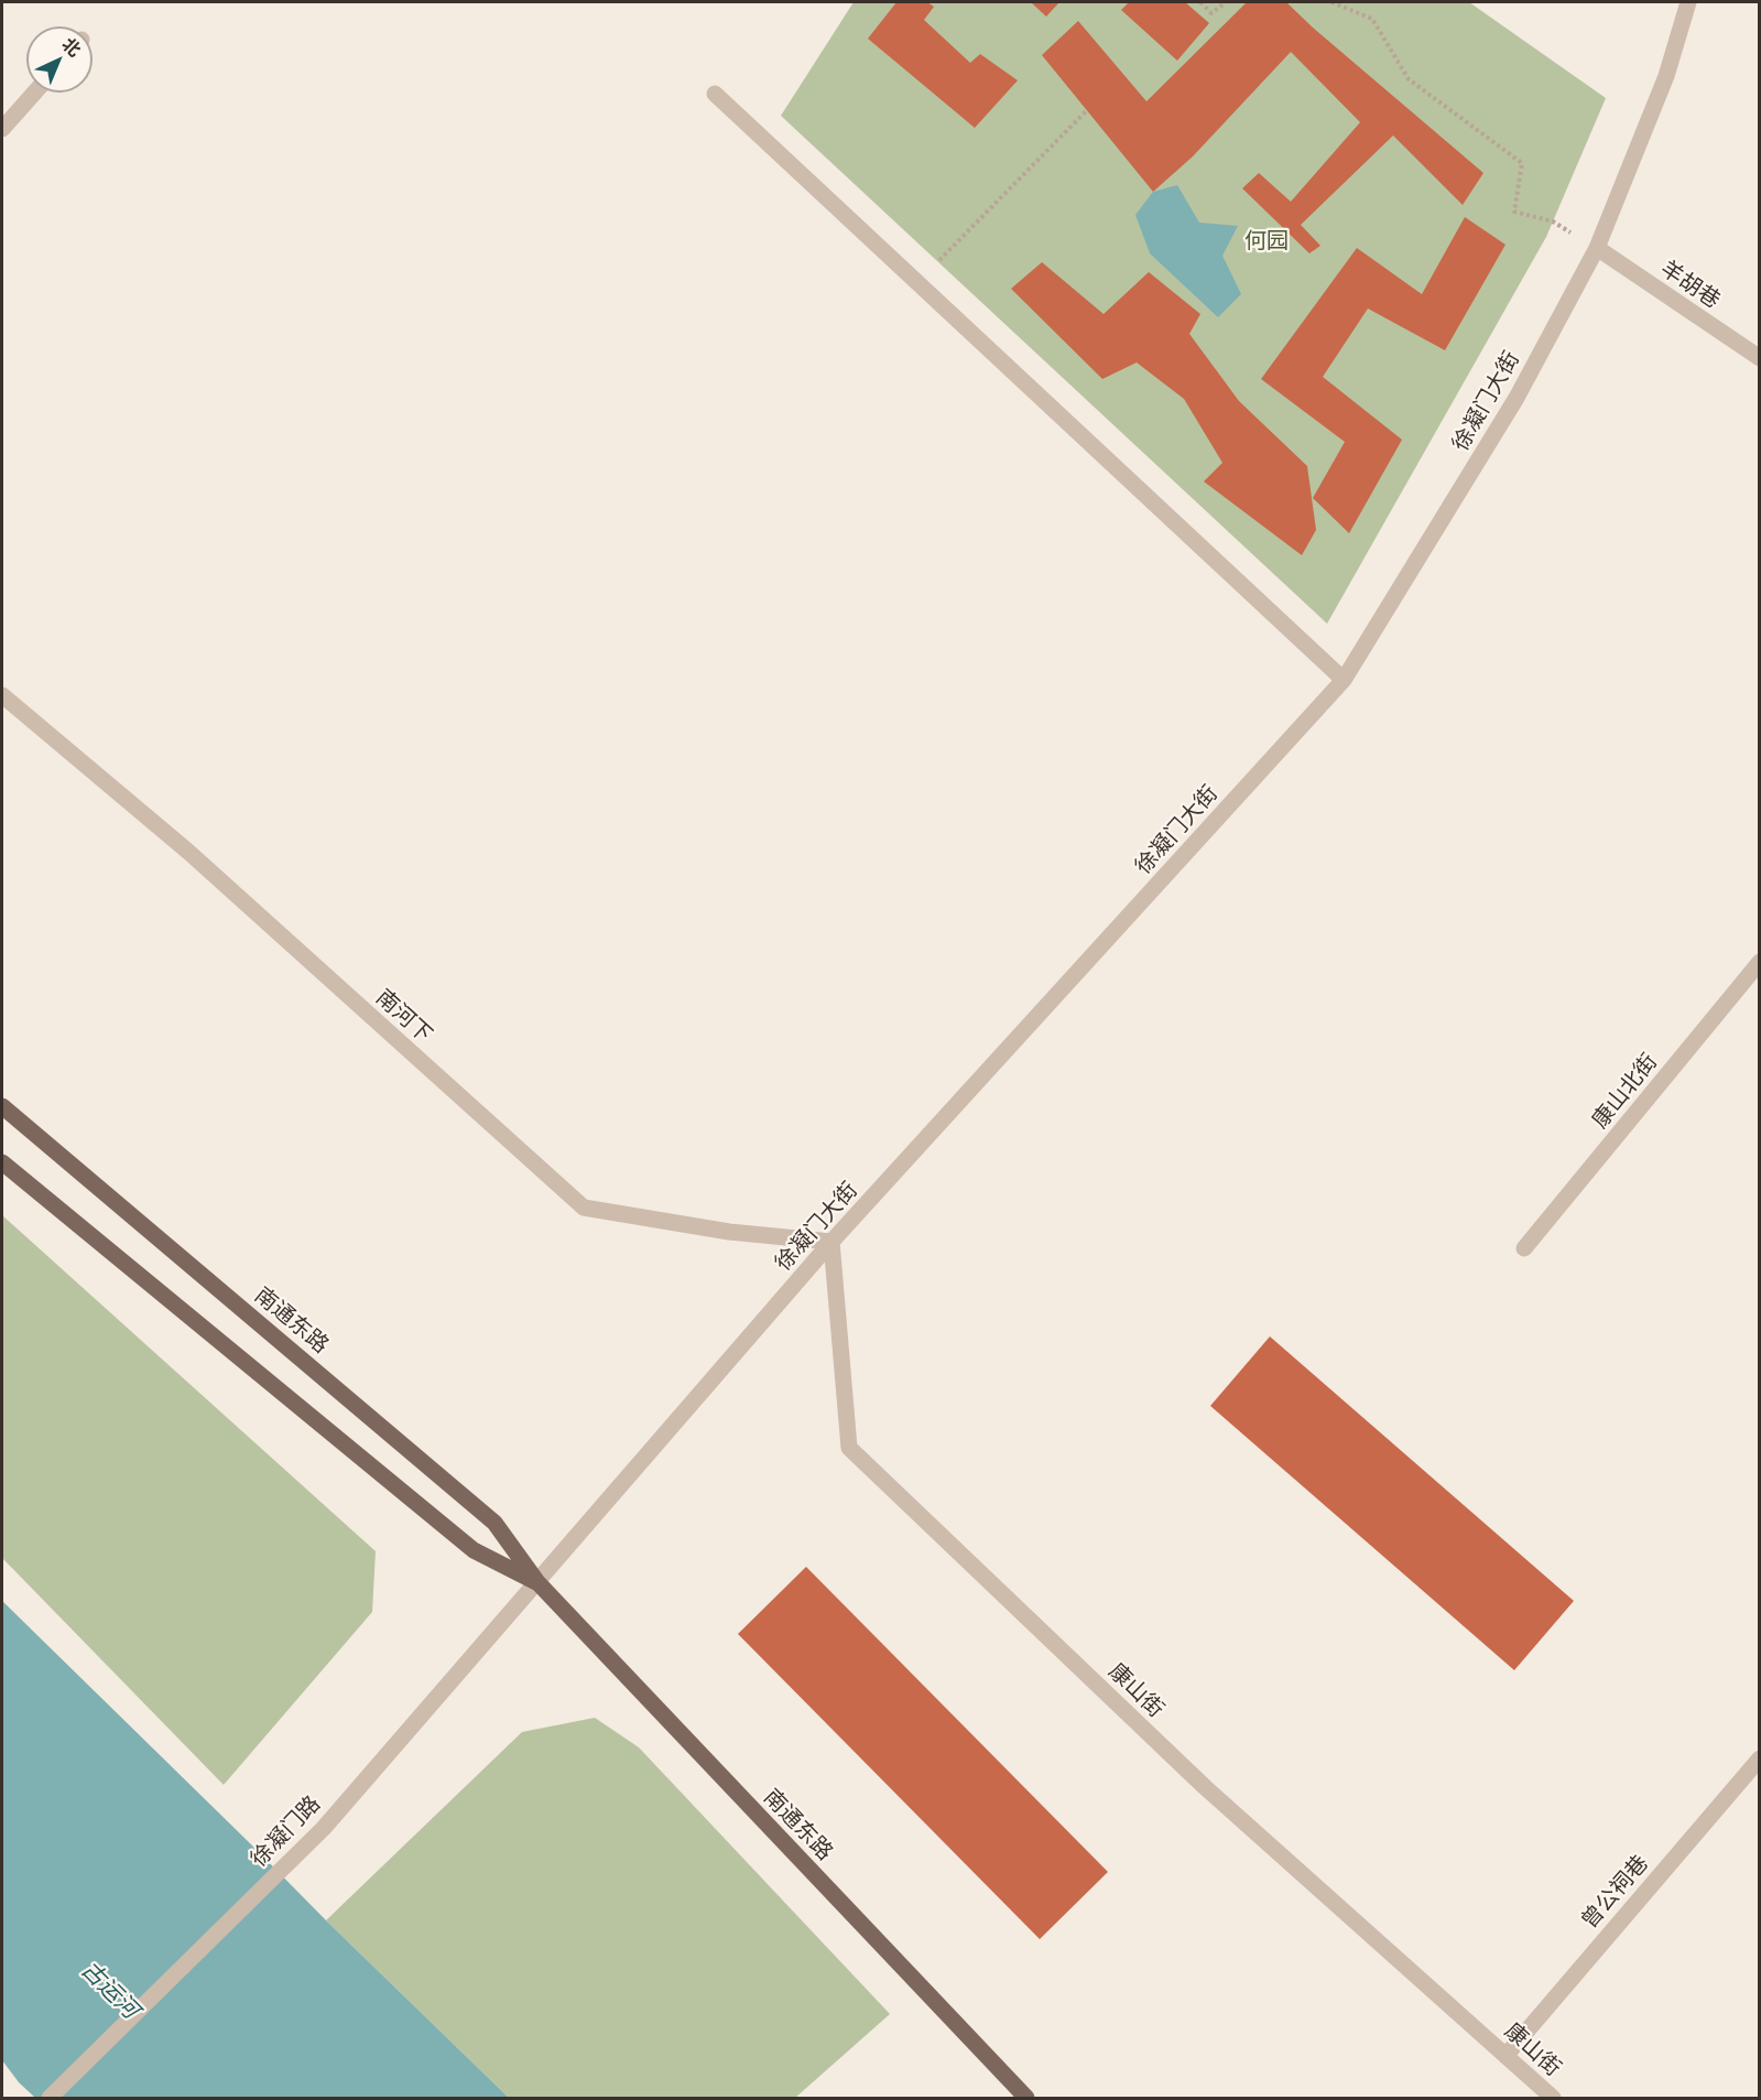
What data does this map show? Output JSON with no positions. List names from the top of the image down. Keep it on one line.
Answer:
{"streets":{"main road":["南通东路"],"street":["羊胡巷","徐凝门大街","南河下","康山北街","康山街","徐凝门路","曾公祠巷"]},"crossings":[["羊胡巷","徐凝门大街"],["徐凝门大街","南河下"],["徐凝门大街","南通东路"],["徐凝门大街","康山街"],["徐凝门大街","徐凝门路"],["南河下","康山街"],["南通东路","徐凝门路"],["康山街","曾公祠巷"]],"water":["古运河"],"parks":["何园"],"north":"top right"}
